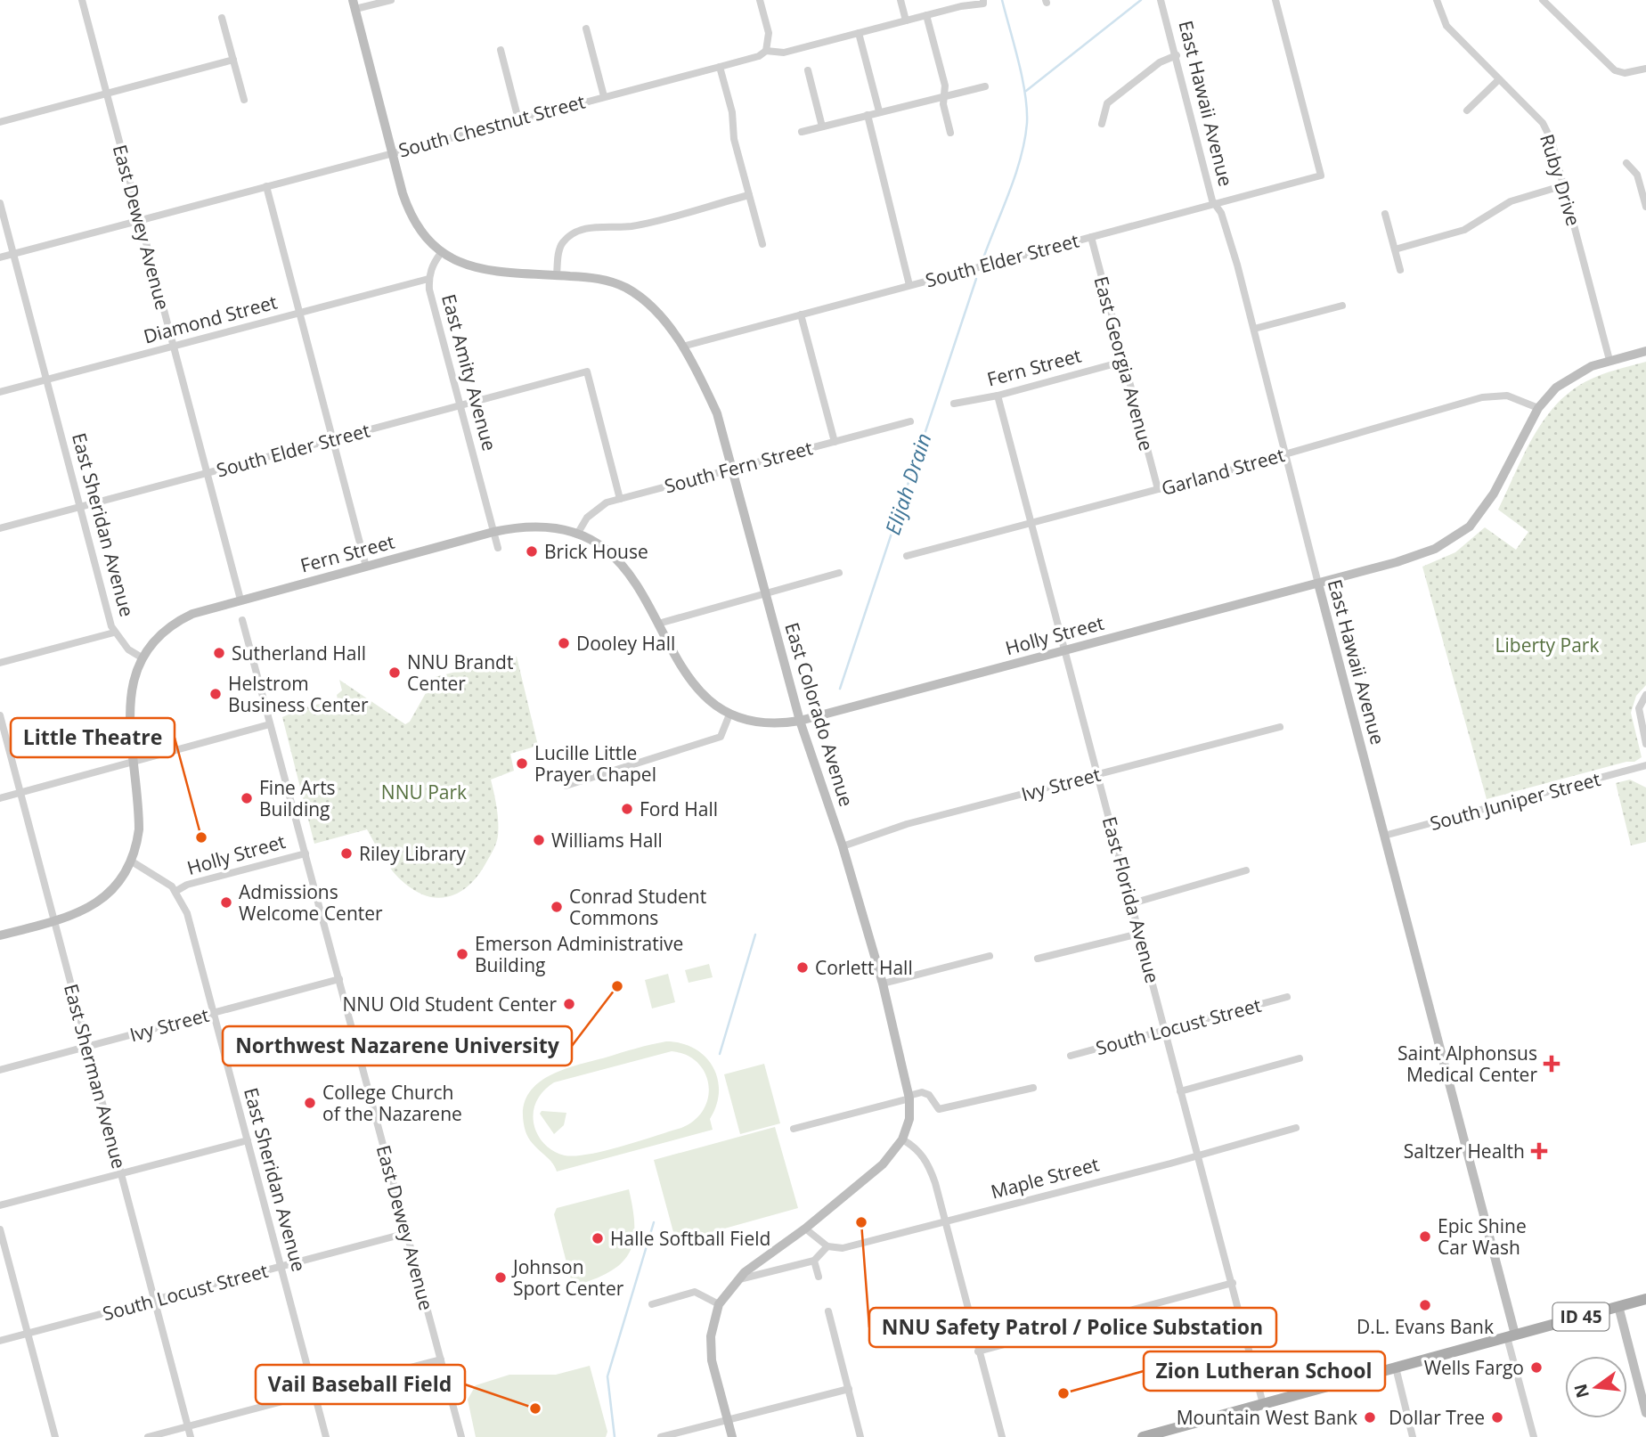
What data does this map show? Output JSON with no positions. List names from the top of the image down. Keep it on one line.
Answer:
{"streets":{"main road":["ID 45"],"street":["East Hawaii Avenue","South Chestnut Street","Ruby Drive","East Dewey Avenue","South Elder Street","Diamond Street","East Georgia Avenue","Fern Street","East Amity Avenue","South Fern Street","Garland Street","East Sheridan Avenue","Holly Street","East Colorado Avenue","Ivy Street","South Juniper Street","East Florida Avenue","South Locust Street","East Sherman Avenue","Maple Street"]},"crossings":[["East Hawaii Avenue","South Elder Street"],["East Hawaii Avenue","Garland Street"],["East Hawaii Avenue","Holly Street"],["East Hawaii Avenue","South Juniper Street"],["East Hawaii Avenue","ID 45"],["South Chestnut Street","East Dewey Avenue"],["South Chestnut Street","East Sheridan Avenue"],["Ruby Drive","Holly Street"],["East Dewey Avenue","South Elder Street"],["East Dewey Avenue","Diamond Street"],["East Dewey Avenue","Fern Street"],["East Dewey Avenue","Holly Street"],["East Dewey Avenue","Ivy Street"],["East Dewey Avenue","South Locust Street"],["South Elder Street","East Georgia Avenue"],["South Elder Street","East Amity Avenue"],["South Elder Street","South Fern Street"],["South Elder Street","East Sheridan Avenue"],["South Elder Street","East Colorado Avenue"],["Diamond Street","East Amity Avenue"],["Diamond Street","East Sheridan Avenue"],["East Georgia Avenue","Fern Street"],["East Georgia Avenue","Garland Street"],["Fern Street","East Amity Avenue"],["Fern Street","South Fern Street"],["Fern Street","East Sheridan Avenue"],["Fern Street","Holly Street"],["Fern Street","East Florida Avenue"],["South Fern Street","East Colorado Avenue"],["Garland Street","Holly Street"],["Garland Street","East Florida Avenue"],["East Sheridan Avenue","Holly Street"],["East Sheridan Avenue","Ivy Street"],["East Sheridan Avenue","South Locust Street"],["Holly Street","East Colorado Avenue"],["Holly Street","East Florida Avenue"],["East Colorado Avenue","Ivy Street"],["Ivy Street","East Florida Avenue"],["Ivy Street","East Sherman Avenue"],["East Florida Avenue","South Locust Street"],["East Florida Avenue","Maple Street"],["East Florida Avenue","ID 45"],["South Locust Street","East Sherman Avenue"]],"water":["Elijah Drain"],"parks":["Liberty Park","NNU Park"],"places":{"other":["Brick House","Dooley Hall","Sutherland Hall","NNU Brandt Center","Helstrom Business Center","Lucille Little Prayer Chapel","Fine Arts Building","Ford Hall","Little Theatre","Williams Hall","Riley Library","Admissions Welcome Center","Conrad Student Commons","Emerson Administrative Building","Corlett Hall","Northwest Nazarene University","NNU Old Student Center","College Church of the Nazarene","NNU Safety Patrol / Police Substation","Epic Shine Car Wash","Halle Softball Field","Johnson Sport Center","D.L. Evans Bank","Wells Fargo","Zion Lutheran School","Vail Baseball Field","Mountain West Bank","Dollar Tree"],"health":["Saint Alphonsus Medical Center","Saltzer Health"]},"north":"left"}
